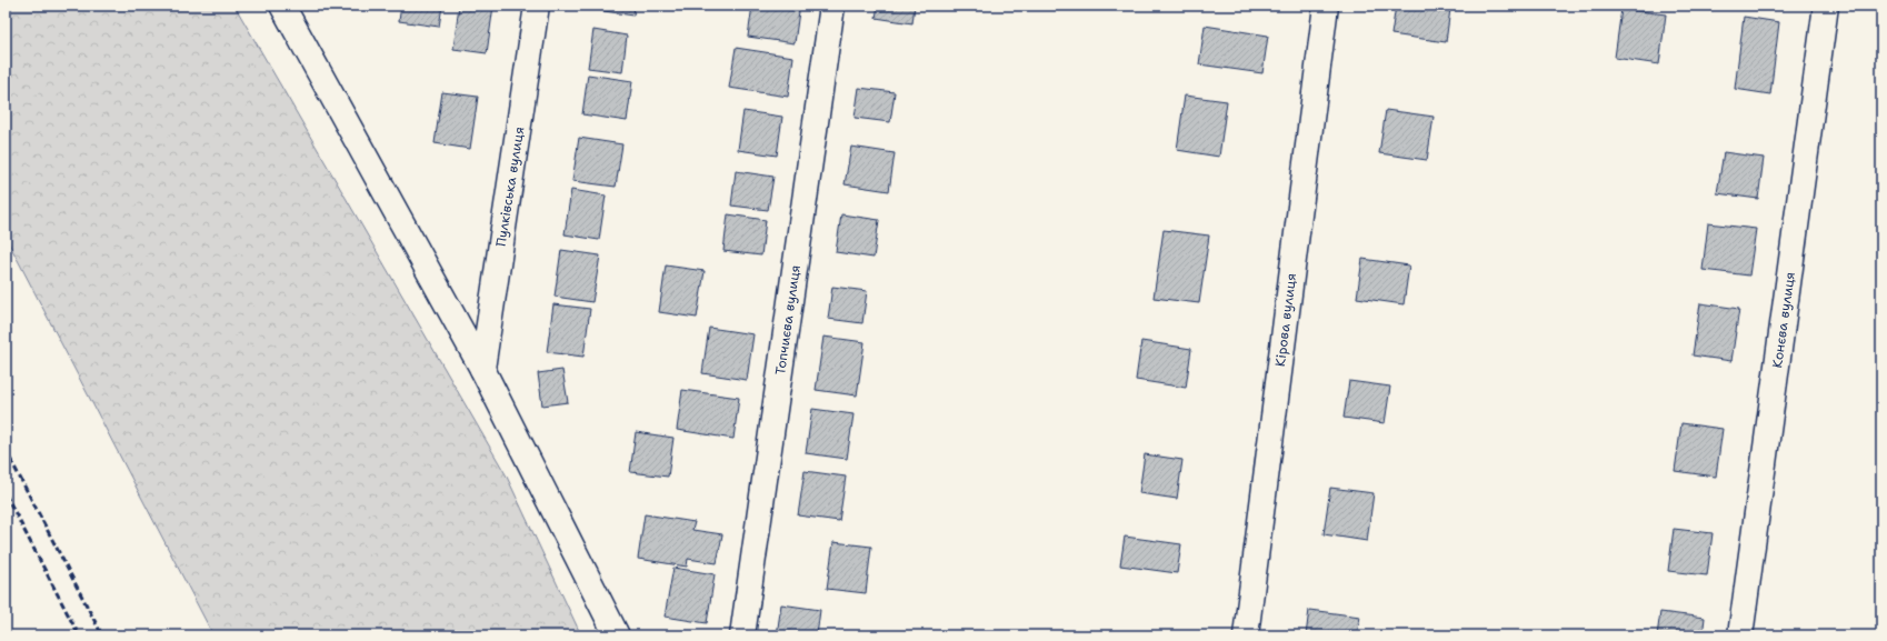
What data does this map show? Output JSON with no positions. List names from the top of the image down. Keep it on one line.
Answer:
{"streets":{"street":["Пулківська вулиця","Топчиєва вулиця","Кірова вулиця","Конєва вулиця"]}}
